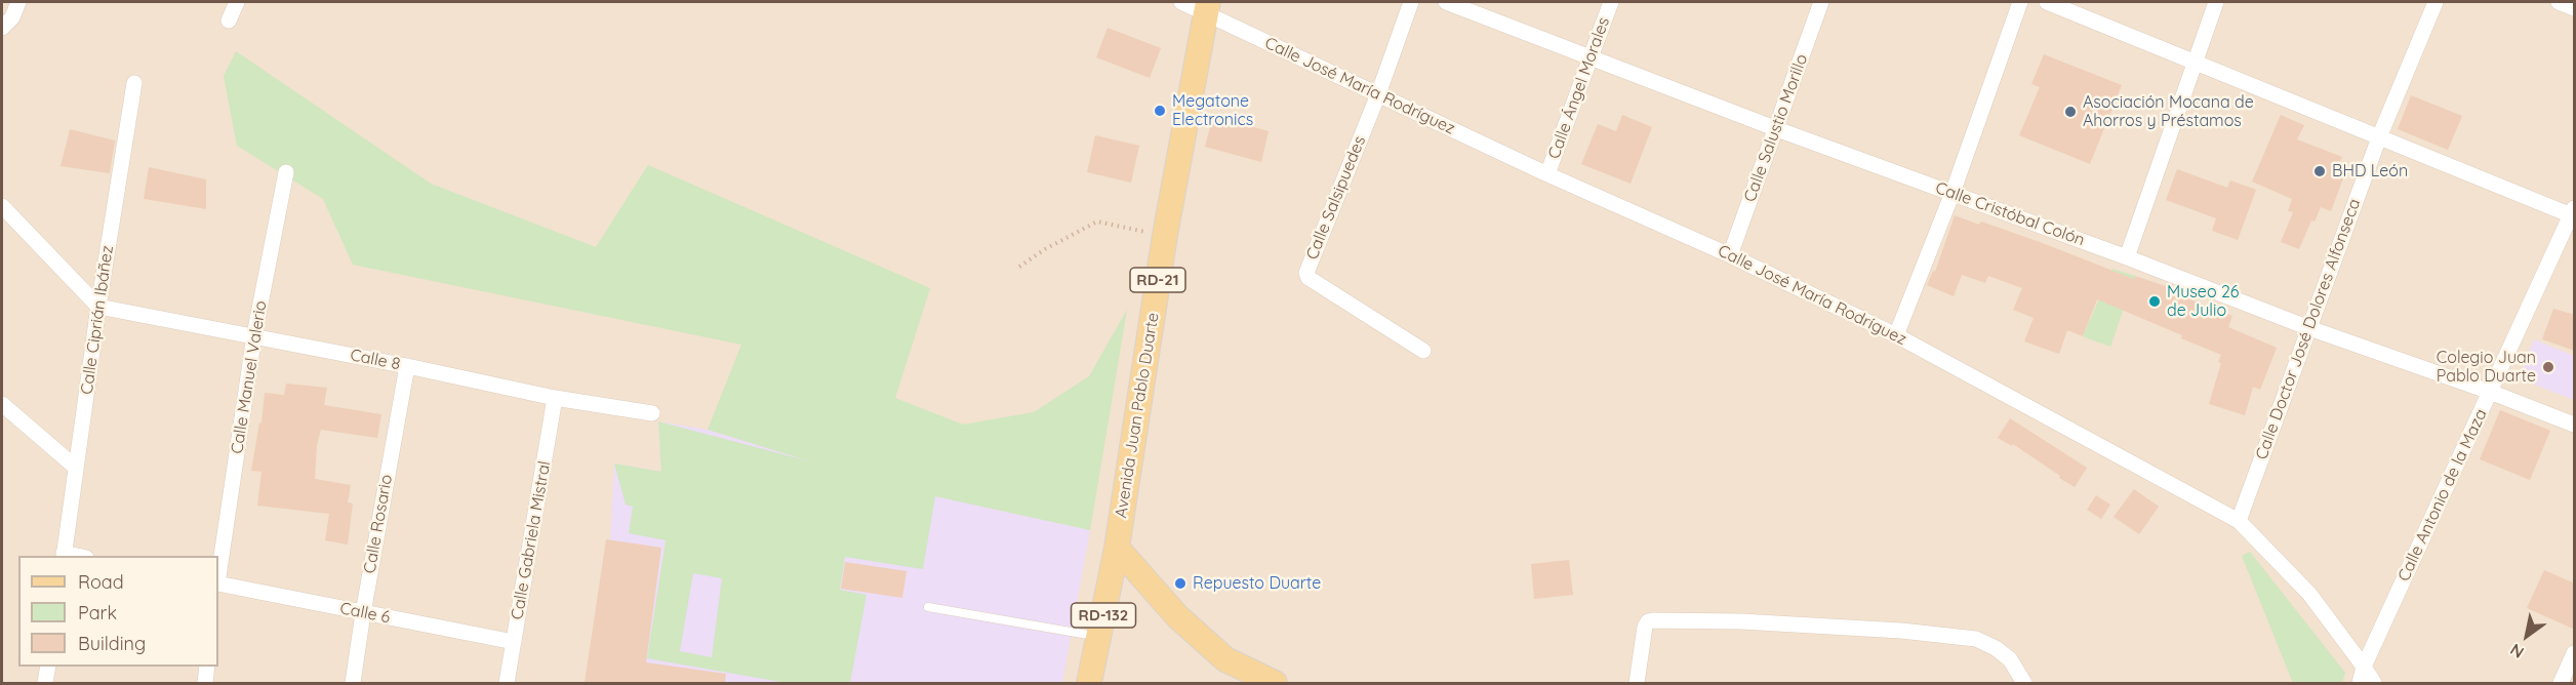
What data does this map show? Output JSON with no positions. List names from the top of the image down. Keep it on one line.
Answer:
{"streets":{"main road":["RD-21","Avenida Juan Pablo Duarte","RD-132"],"street":["Calle José María Rodríguez","Calle Ángel Morales","Calle Salustio Morillo","Calle Salsipuedes","Calle Cristóbal Colón","Calle Ciprián Ibáñez","Calle Doctor José Dolores Alfonseca","Calle 8","Calle Manuel Valerio","Calle Antonio de la Maza","Calle Rosario","Calle Gabriela Mistral","Calle 6"]},"crossings":[["Calle José María Rodríguez","Calle Ángel Morales"],["Calle José María Rodríguez","Calle Salustio Morillo"],["Calle José María Rodríguez","Calle Salsipuedes"],["Calle José María Rodríguez","Calle Doctor José Dolores Alfonseca"],["Calle José María Rodríguez","Avenida Juan Pablo Duarte"],["Calle José María Rodríguez","Calle Antonio de la Maza"],["Calle Ángel Morales","Calle Cristóbal Colón"],["Calle Salustio Morillo","Calle Cristóbal Colón"],["Calle Cristóbal Colón","Calle Doctor José Dolores Alfonseca"],["Calle Cristóbal Colón","Calle Antonio de la Maza"],["Calle Ciprián Ibáñez","Calle 8"],["Calle 8","Calle Manuel Valerio"],["Calle 8","Calle Rosario"],["Calle 8","Calle Gabriela Mistral"],["Calle Rosario","Calle 6"],["Calle Gabriela Mistral","Calle 6"]],"places":["Megatone Electronics","Asociación Mocana de Ahorros y Préstamos","BHD León","Museo 26 de Julio","Colegio Juan Pablo Duarte","Repuesto Duarte"],"legend":["Road","Park","Building"],"north":"bottom left"}
